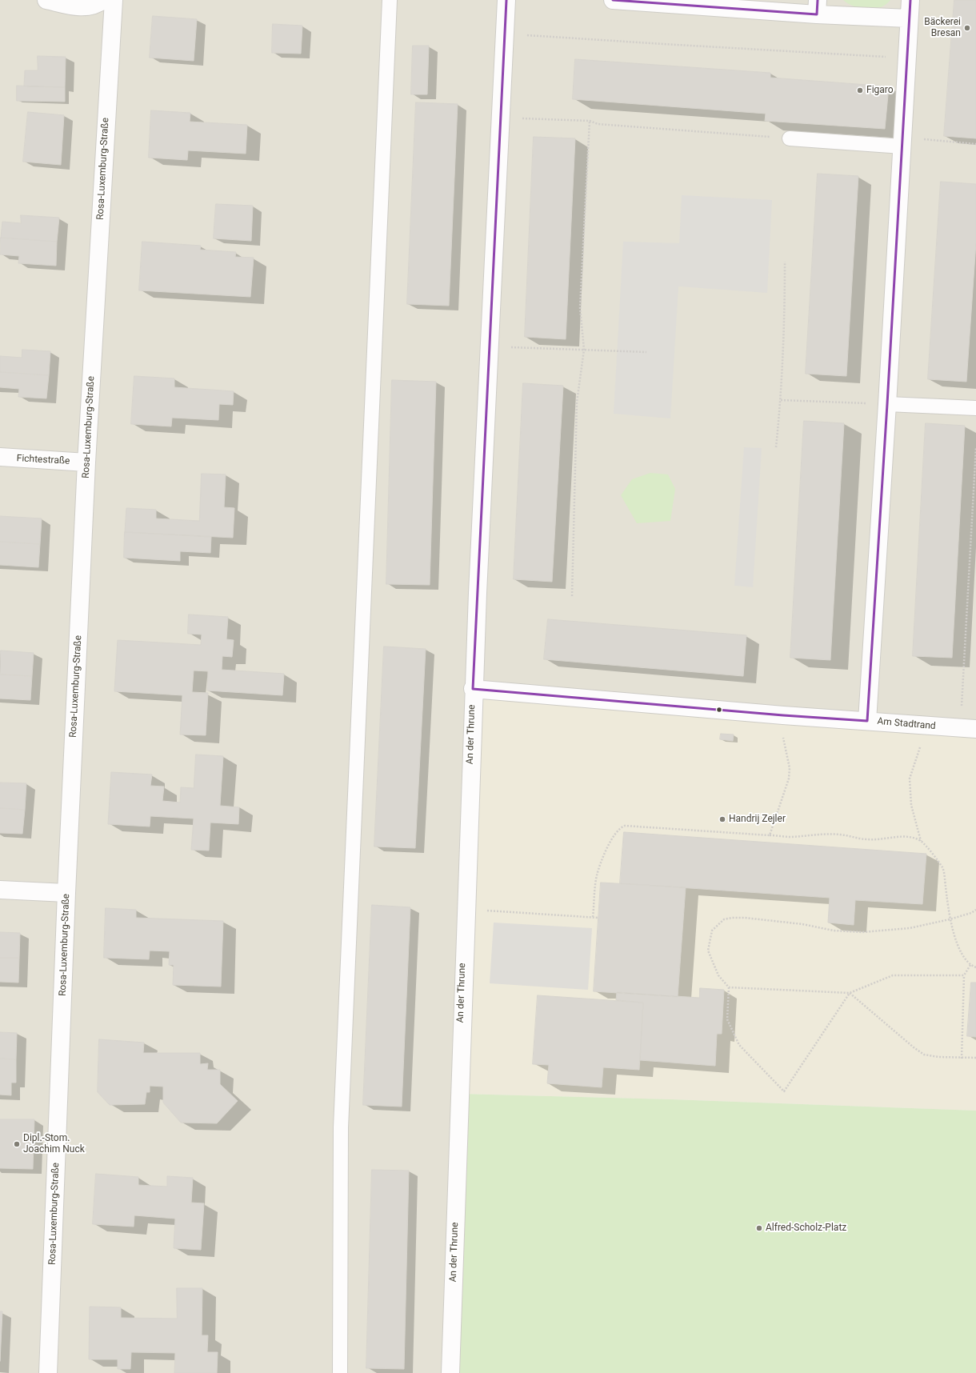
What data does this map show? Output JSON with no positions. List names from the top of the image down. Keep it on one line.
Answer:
{"streets":{"street":["Rosa-Luxemburg-Straße","Fichtestraße","Am Stadtrand","An der Thrune"]},"crossings":[["Rosa-Luxemburg-Straße","Fichtestraße"],["Am Stadtrand","An der Thrune"]],"places":["Bäckerei Bresan","Figaro","Handrij Zejler","Dipl.-Stom. Joachim Nuck","Alfred-Scholz-Platz"]}
